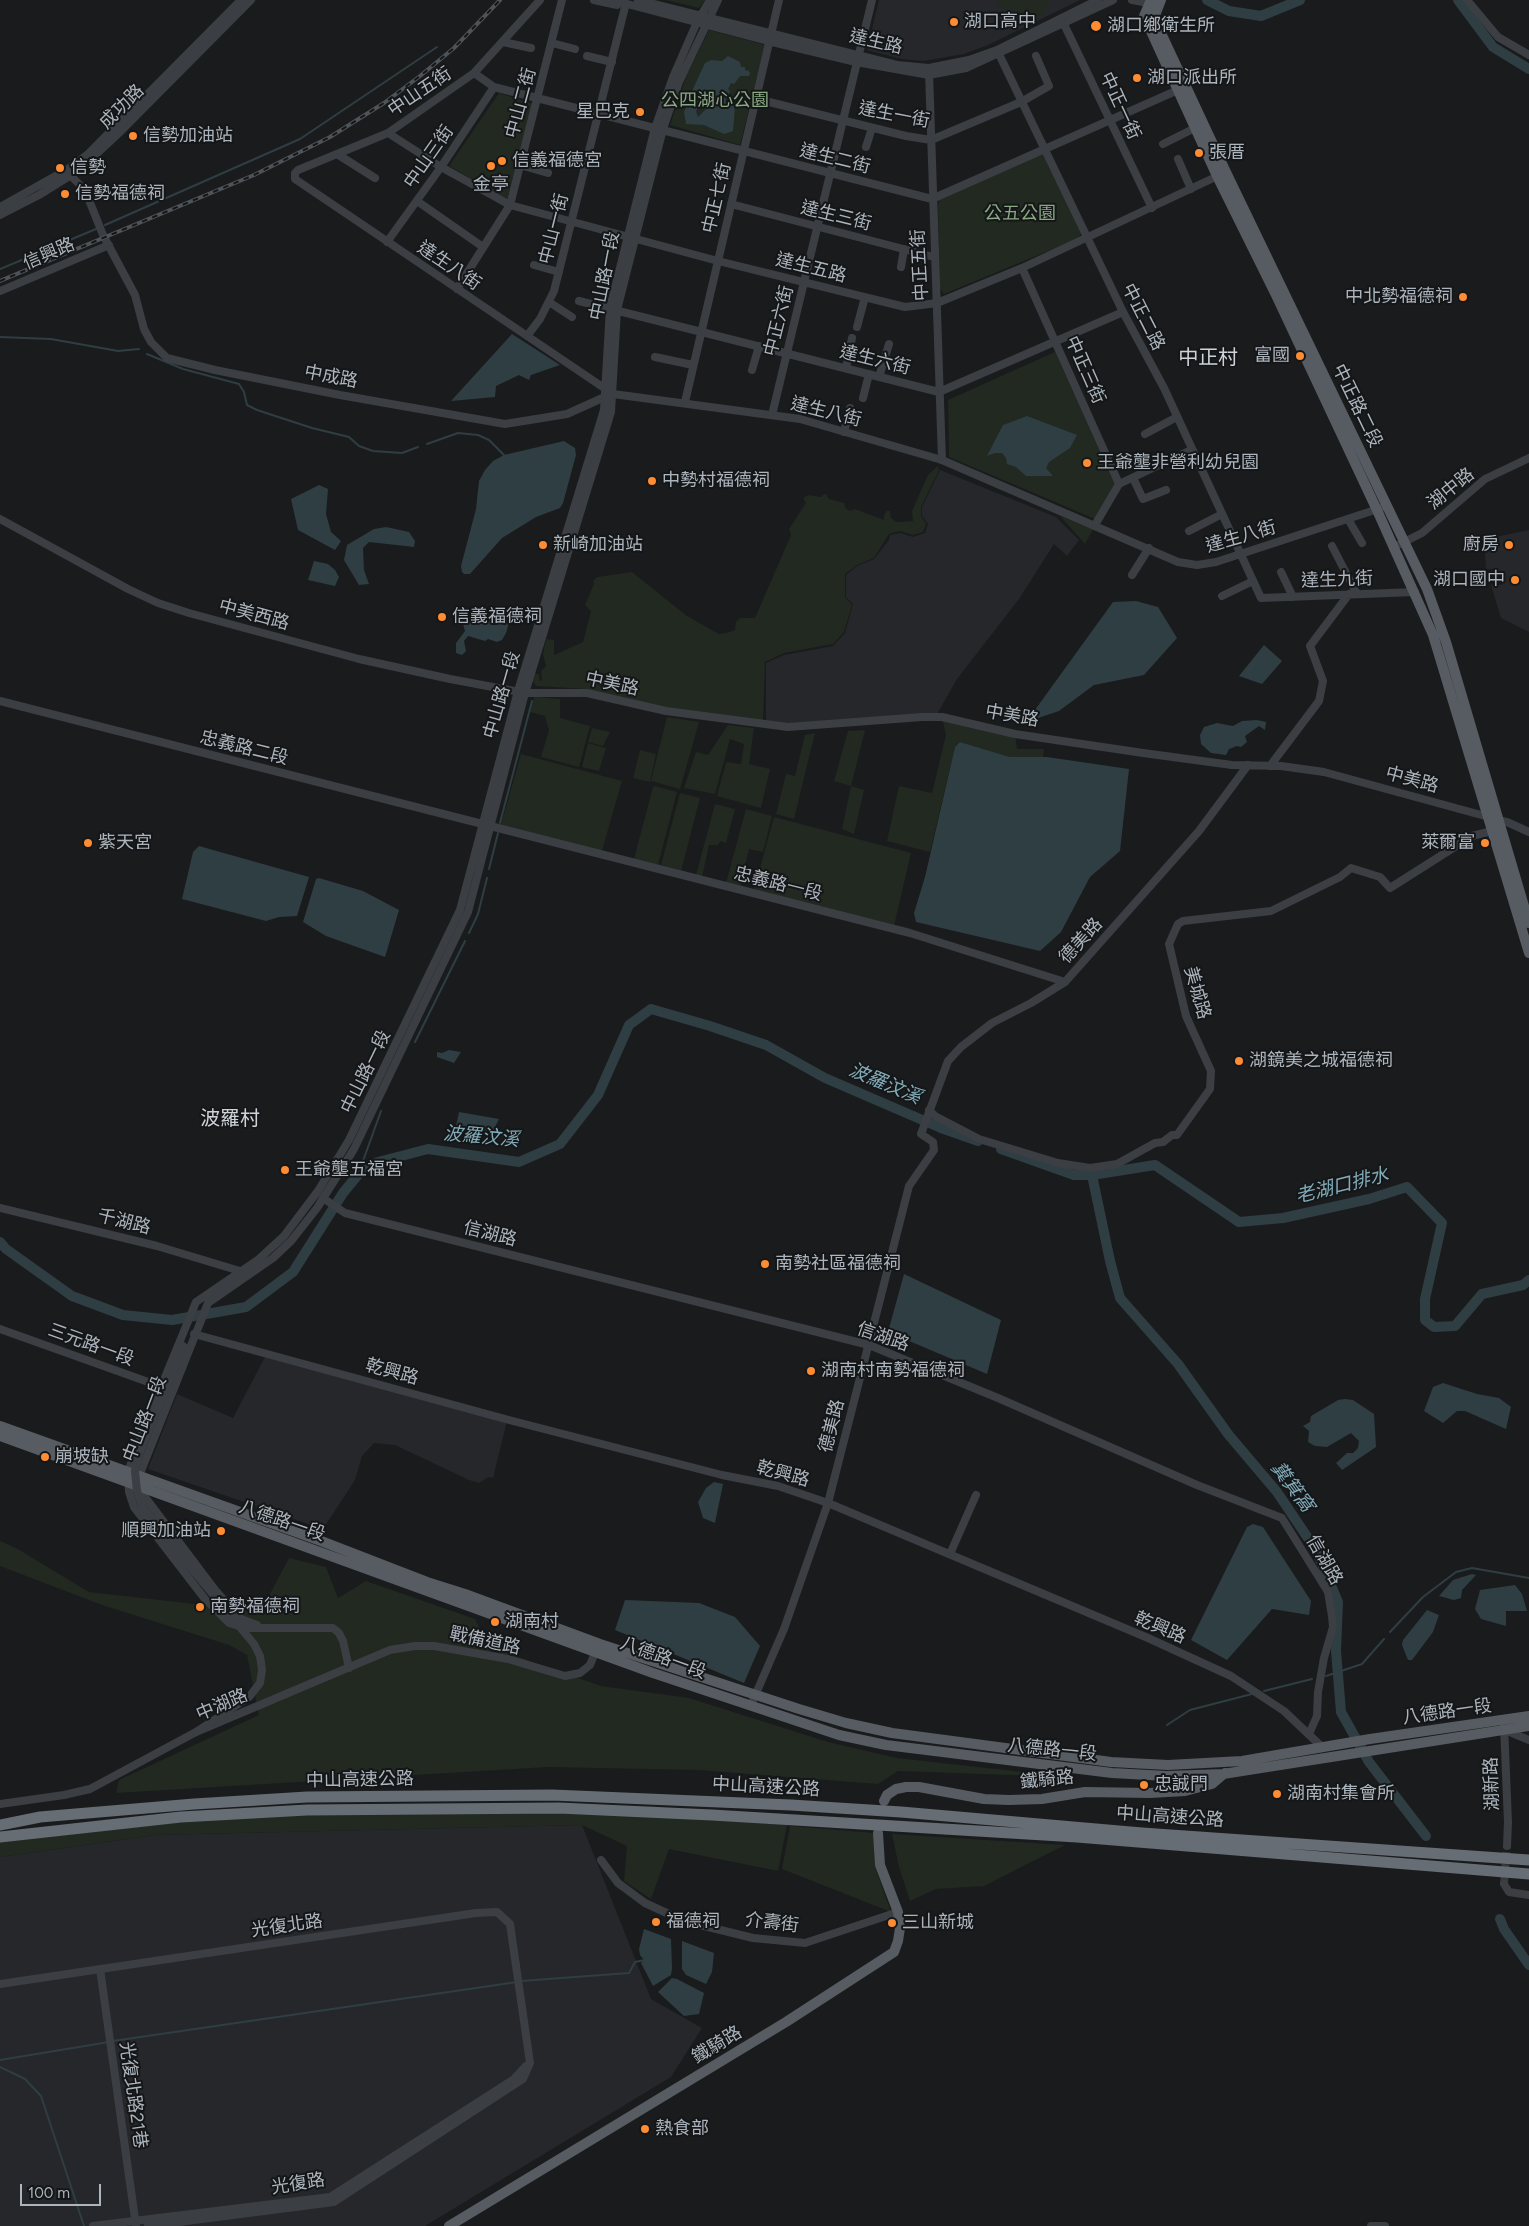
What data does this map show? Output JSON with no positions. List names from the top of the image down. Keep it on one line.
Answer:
{"streets":{"highway":["中山高速公路"],"main road":["中正路二段","八德路一段","鐵騎路"],"street":["達生路","中山五街","中山二街","中正一街","成功路","達生一街","中山三街","達生二街","中正七街","達生三街","中山一街","信興路","中正五街","達生八街","達生五路","中山路一段","中正二路","中正六街","達生六街","中正三街","中成路","湖中路","達生九街","中美西路","中美路","忠義路二段","忠義路一段","德美路","美城路","千湖路","信湖路","三元路一段","乾興路","戰備道路","中湖路","湖新路","介壽街","光復北路","光復北路21巷","光復路"]},"crossings":[["達生路","中正一街"],["達生路","中正七街"],["達生路","中山一街"],["達生路","中正五街"],["達生路","中山路一段"],["達生路","中正二路"],["達生路","中正六街"],["中山五街","達生二街"],["中山五街","達生八街"],["中山五街","達生五路"],["中山二街","達生二街"],["中山二街","達生八街"],["中山二街","達生五路"],["中正一街","達生五路"],["成功路","中成路"],["達生一街","中正七街"],["達生一街","中正五街"],["達生一街","中正二路"],["達生一街","中正六街"],["中山三街","達生二街"],["中山三街","達生八街"],["中山三街","達生五路"],["達生二街","中正七街"],["達生二街","中山一街"],["達生二街","中正五街"],["達生二街","中山路一段"],["達生二街","中正六街"],["中正七街","達生三街"],["中正七街","達生八街"],["中正七街","達生五路"],["中正七街","達生六街"],["達生三街","中正五街"],["達生三街","中正六街"],["中山一街","達生八街"],["中山一街","達生五路"],["信興路","中成路"],["中正五街","達生八街"],["中正五街","達生五路"],["中正五街","達生六街"],["達生八街","中山路一段"],["達生八街","中正二路"],["達生八街","中正六街"],["達生八街","中成路"],["達生八街","中正路二段"],["達生五路","中山路一段"],["達生五路","中正二路"],["達生五路","中正六街"],["達生五路","中正三街"],["達生五路","中正路二段"],["中山路一段","達生六街"],["中山路一段","中成路"],["中山路一段","中美西路"],["中山路一段","中美路"],["中山路一段","忠義路二段"],["中山路一段","忠義路一段"],["中山路一段","千湖路"],["中山路一段","信湖路"],["中山路一段","三元路一段"],["中山路一段","乾興路"],["中山路一段","八德路一段"],["中正二路","達生九街"],["中正六街","達生六街"],["中正路二段","湖中路"],["中正路二段","達生九街"],["中正路二段","中美路"],["中美西路","中美路"],["中美路","德美路"],["忠義路二段","忠義路一段"],["忠義路一段","德美路"],["德美路","美城路"],["德美路","信湖路"],["德美路","乾興路"],["德美路","八德路一段"],["信湖路","乾興路"],["乾興路","八德路一段"],["八德路一段","戰備道路"],["八德路一段","鐵騎路"],["八德路一段","湖新路"],["戰備道路","中湖路"],["鐵騎路","介壽街"],["光復北路","光復北路21巷"],["光復北路","光復路"],["光復北路21巷","光復路"]],"districts":["中正村","波羅村"],"water":["波羅汶溪","老湖口排水","糞箕窩"],"parks":["公四湖心公園","公五公園"],"places":["湖口高中","湖口鄉衛生所","湖口派出所","星巴克","信勢加油站","張厝","信義福德宮","金亭","信勢","信勢福德祠","中北勢福德祠","富國","王爺壟非營利幼兒園","中勢村福德祠","新崎加油站","廚房","湖口國中","信義福德祠","紫天宮","萊爾富","湖鏡美之城福德祠","王爺壟五福宮","南勢社區福德祠","湖南村南勢福德祠","崩坡缺","順興加油站","南勢福德祠","湖南村","忠誠門","湖南村集會所","福德祠","三山新城","熱食部"],"scale_bar":"100 m"}
